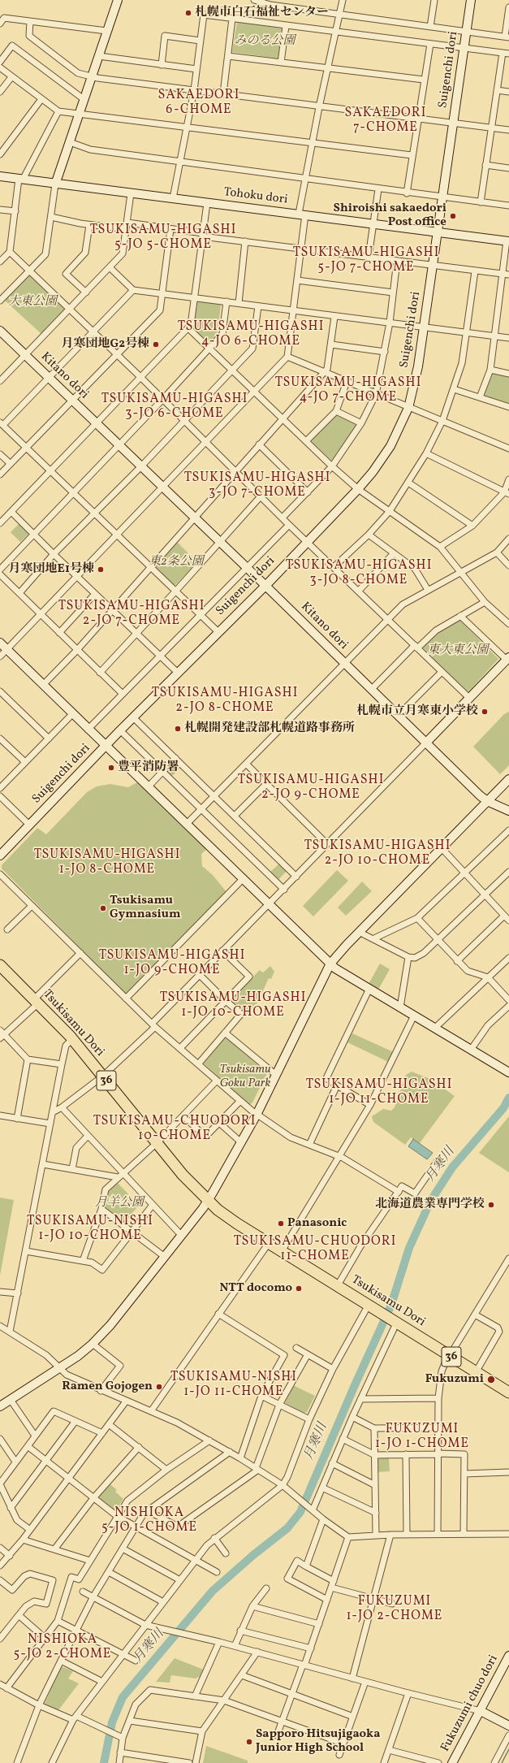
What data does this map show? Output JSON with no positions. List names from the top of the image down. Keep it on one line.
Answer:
{"streets":{"highway":["Tsukisamu Dori","36"],"street":["Suigenchi dori","Tohoku dori","Kitano dori","Fukuzumi chuo dori"]},"crossings":[["Suigenchi dori","Tohoku dori"],["Suigenchi dori","Kitano dori"]],"districts":["SAKAEDORI 6-CHOME","SAKAEDORI 7-CHOME","TSUKISAMU-HIGASHI 5-JO 5-CHOME","TSUKISAMU-HIGASHI 5-JO 7-CHOME","TSUKISAMU-HIGASHI 4-JO 6-CHOME","TSUKISAMU-HIGASHI 4-JO 7-CHOME","TSUKISAMU-HIGASHI 3-JO 6-CHOME","TSUKISAMU-HIGASHI 3-JO 7-CHOME","TSUKISAMU-HIGASHI 3-JO 8-CHOME","TSUKISAMU-HIGASHI 2-JO 7-CHOME","TSUKISAMU-HIGASHI 2-JO 8-CHOME","TSUKISAMU-HIGASHI 2-JO 9-CHOME","TSUKISAMU-HIGASHI 2-JO 10-CHOME","TSUKISAMU-HIGASHI 1-JO 8-CHOME","TSUKISAMU-HIGASHI 1-JO 9-CHOME","TSUKISAMU-HIGASHI 1-JO 10-CHOME","TSUKISAMU-HIGASHI 1-JO 11-CHOME","TSUKISAMU-CHUODORI 10-CHOME","TSUKISAMU-NISHI 1-JO 10-CHOME","TSUKISAMU-CHUODORI 11-CHOME","TSUKISAMU-NISHI 1-JO 11-CHOME","FUKUZUMI 1-JO 1-CHOME","NISHIOKA 5-JO 1-CHOME","FUKUZUMI 1-JO 2-CHOME","NISHIOKA 5-JO 2-CHOME"],"water":["月寒川"],"parks":["みのる公園","大東公園","東2条公園","東大東公園","Tsukisamu Goku Park","月羊公園"],"places":["札幌市白石福祉センター","Shiroishi sakaedori Post office","月寒団地G2号棟","月寒団地E1号棟","札幌市立月寒東小学校","札幌開発建設部札幌道路事務所","豊平消防署","Tsukisamu Gymnasium","北海道農業専門学校","Panasonic","NTT docomo","Fukuzumi","Ramen Gojogen","Sapporo Hitsujigaoka Junior High School"]}
